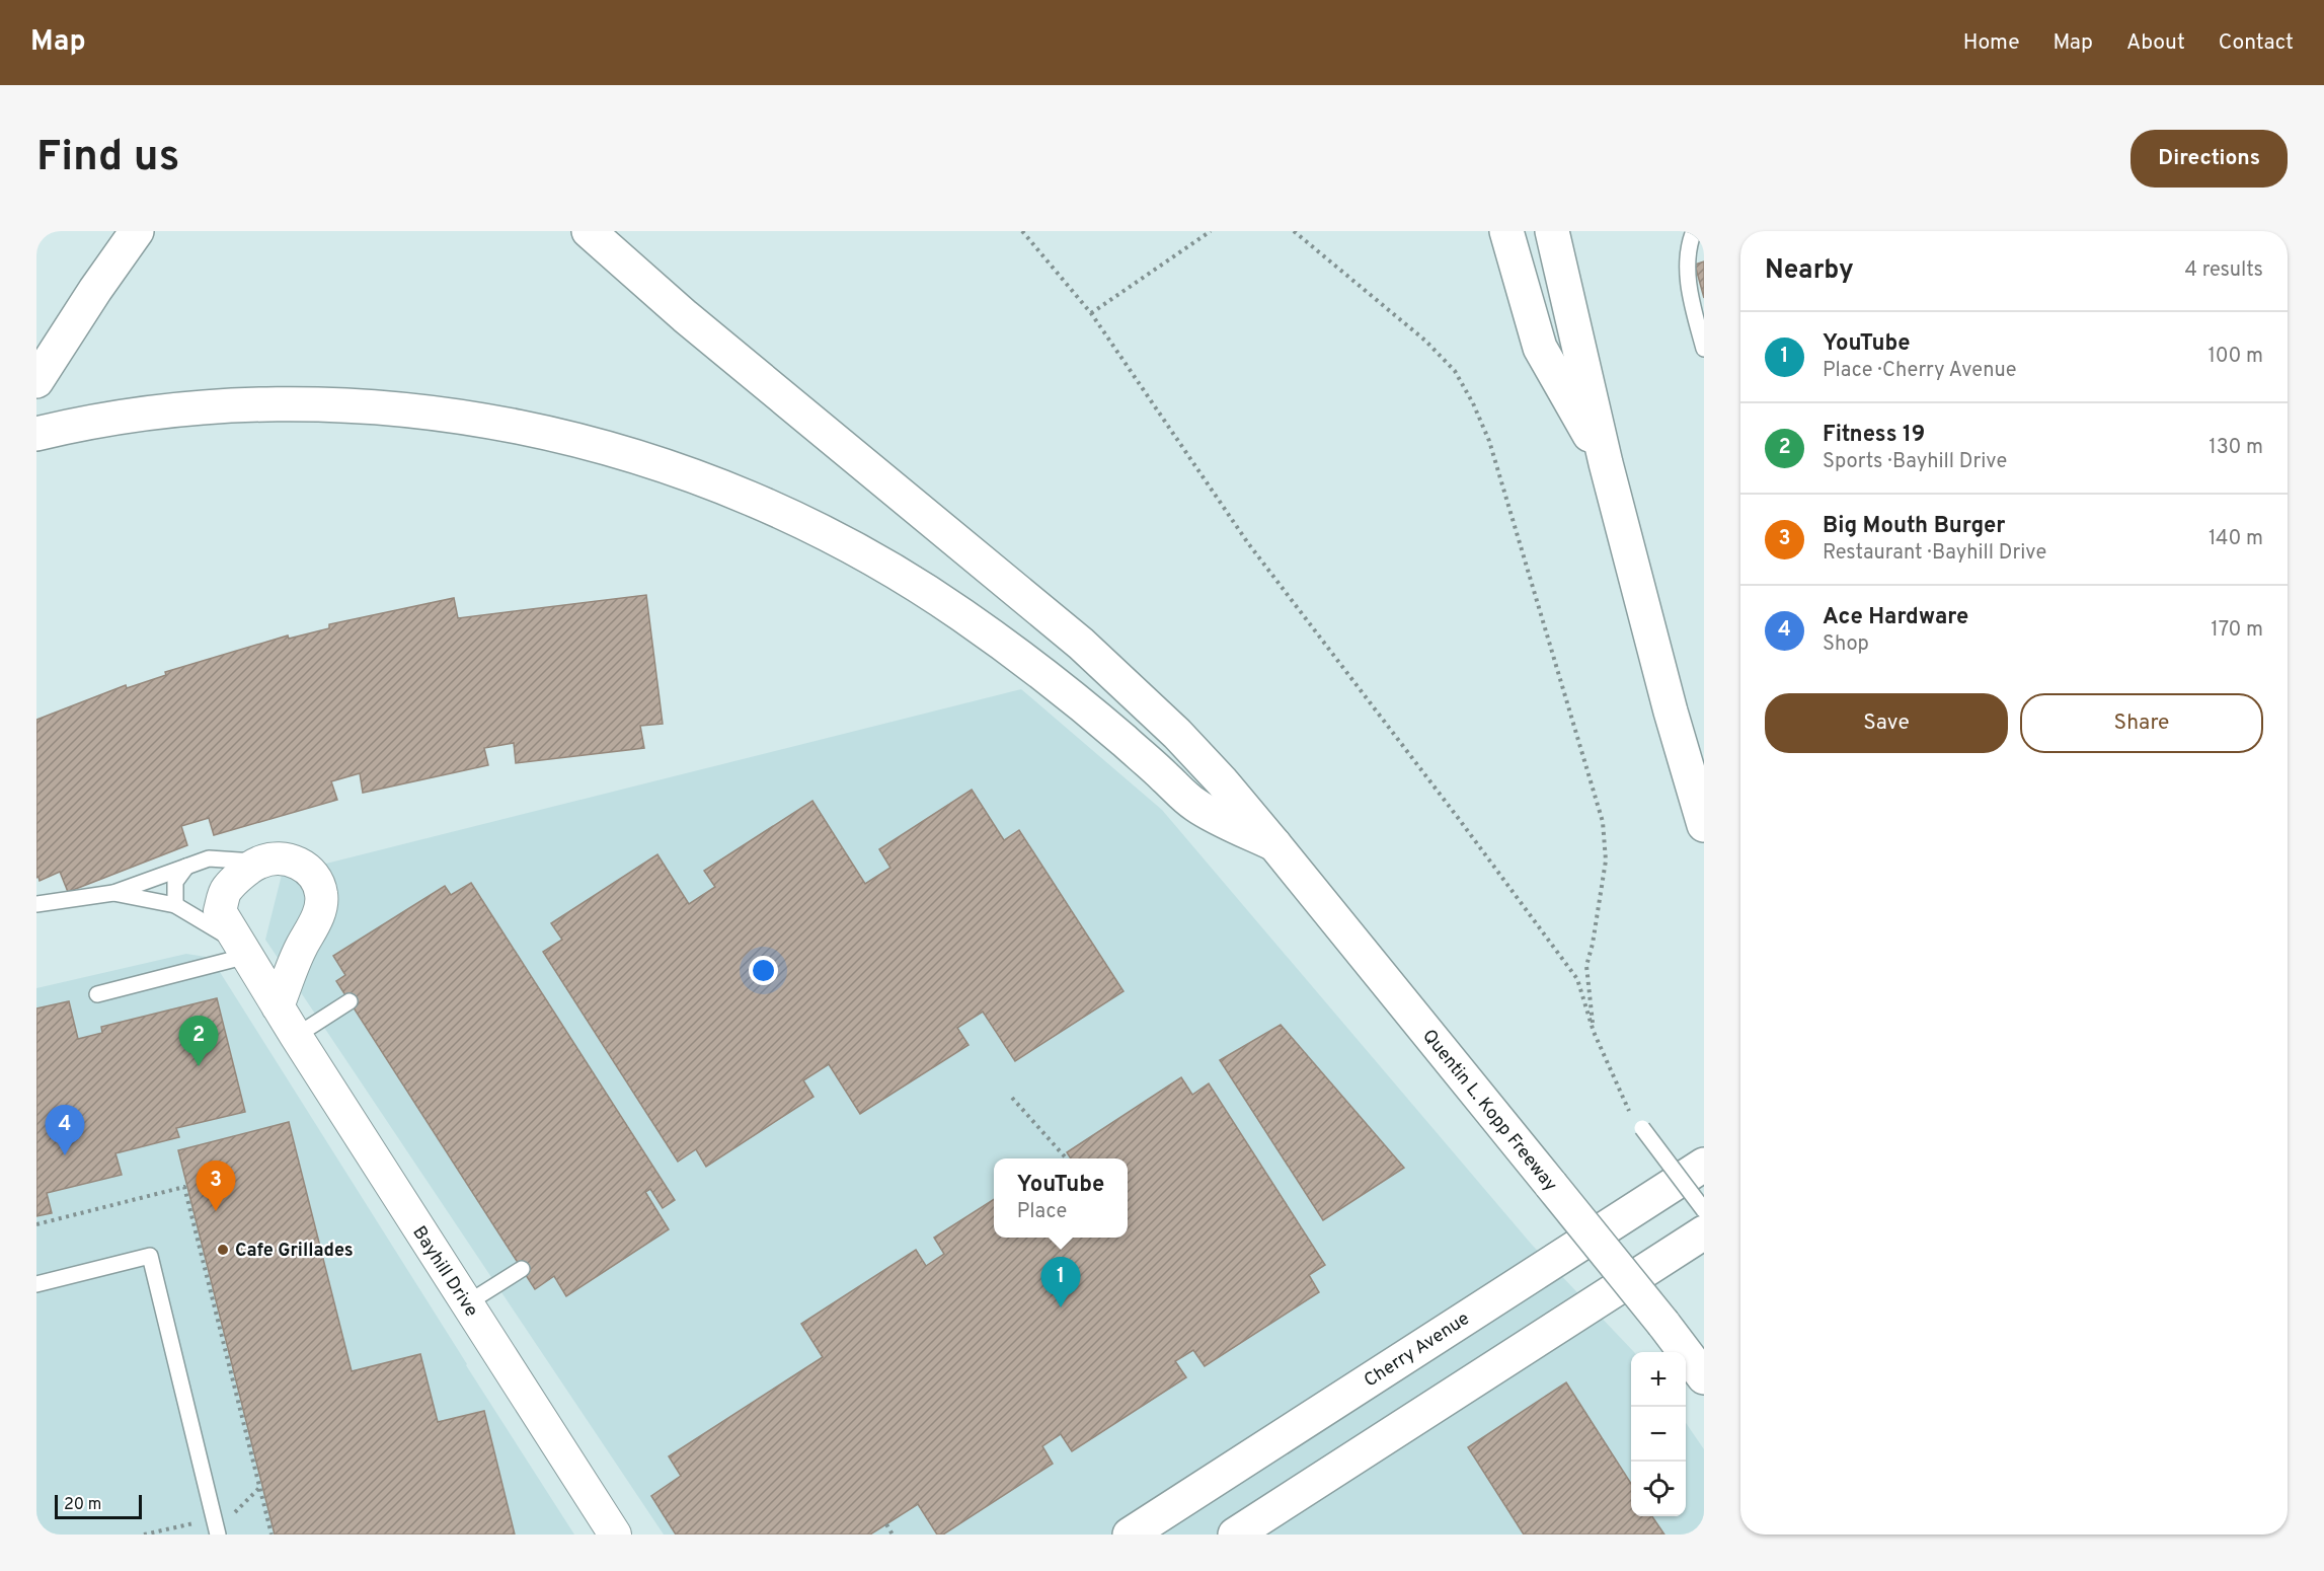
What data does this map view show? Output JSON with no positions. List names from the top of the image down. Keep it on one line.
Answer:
{"streets":{"main road":["Quentin L. Kopp Freeway","Cherry Avenue"],"street":["Bayhill Drive"]},"places":["Cafe Grillades"],"scale_bar":"20 m","page":{"header":"Map","nav":["Home","Map","About","Contact"],"buttons":["Directions",["Save","Share"]],"title":"Find us","heading":["Nearby","4 results"],"list":[{"mark":"1","name":"YouTube","note":"Place · Cherry Avenue","value":"100 m"},{"mark":"2","name":"Fitness 19","note":"Sports · Bayhill Drive","value":"130 m"},{"mark":"3","name":"Big Mouth Burger","note":"Restaurant · Bayhill Drive","value":"140 m"},{"mark":"4","name":"Ace Hardware","note":"Shop","value":"170 m"}],"pins":["2","4","3","1"],"popup":["YouTube","Place"],"map_buttons":["+","−"],"scale":"20 m"}}
